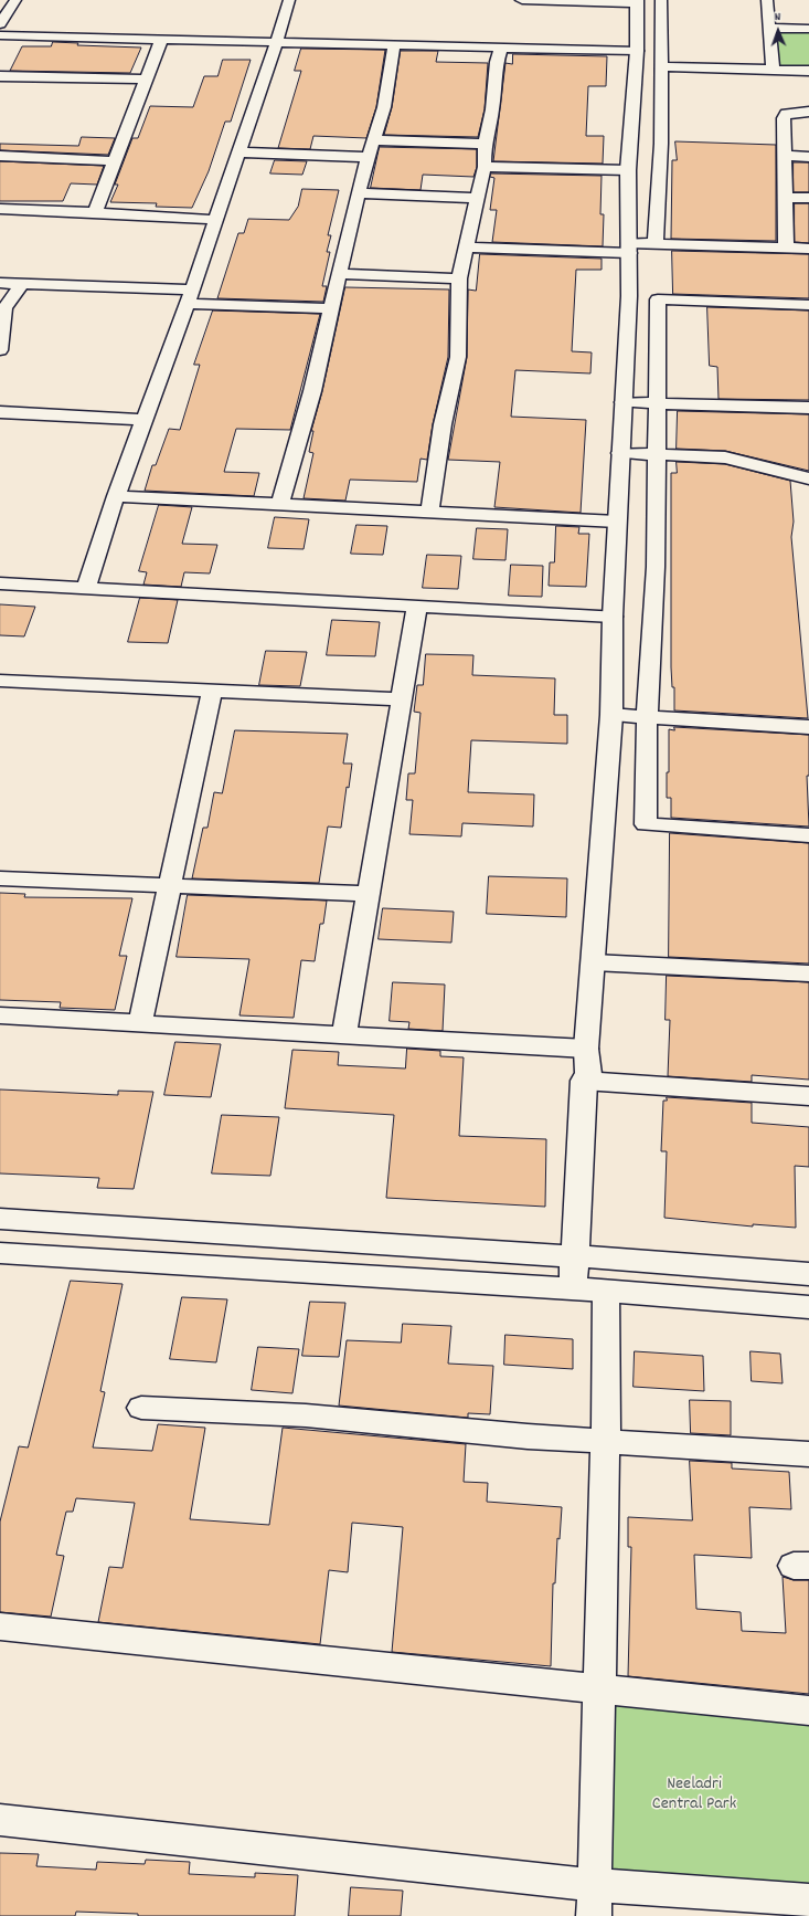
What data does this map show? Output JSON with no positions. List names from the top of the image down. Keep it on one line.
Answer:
{"parks":["Neeladri Central Park"],"north":"top"}
